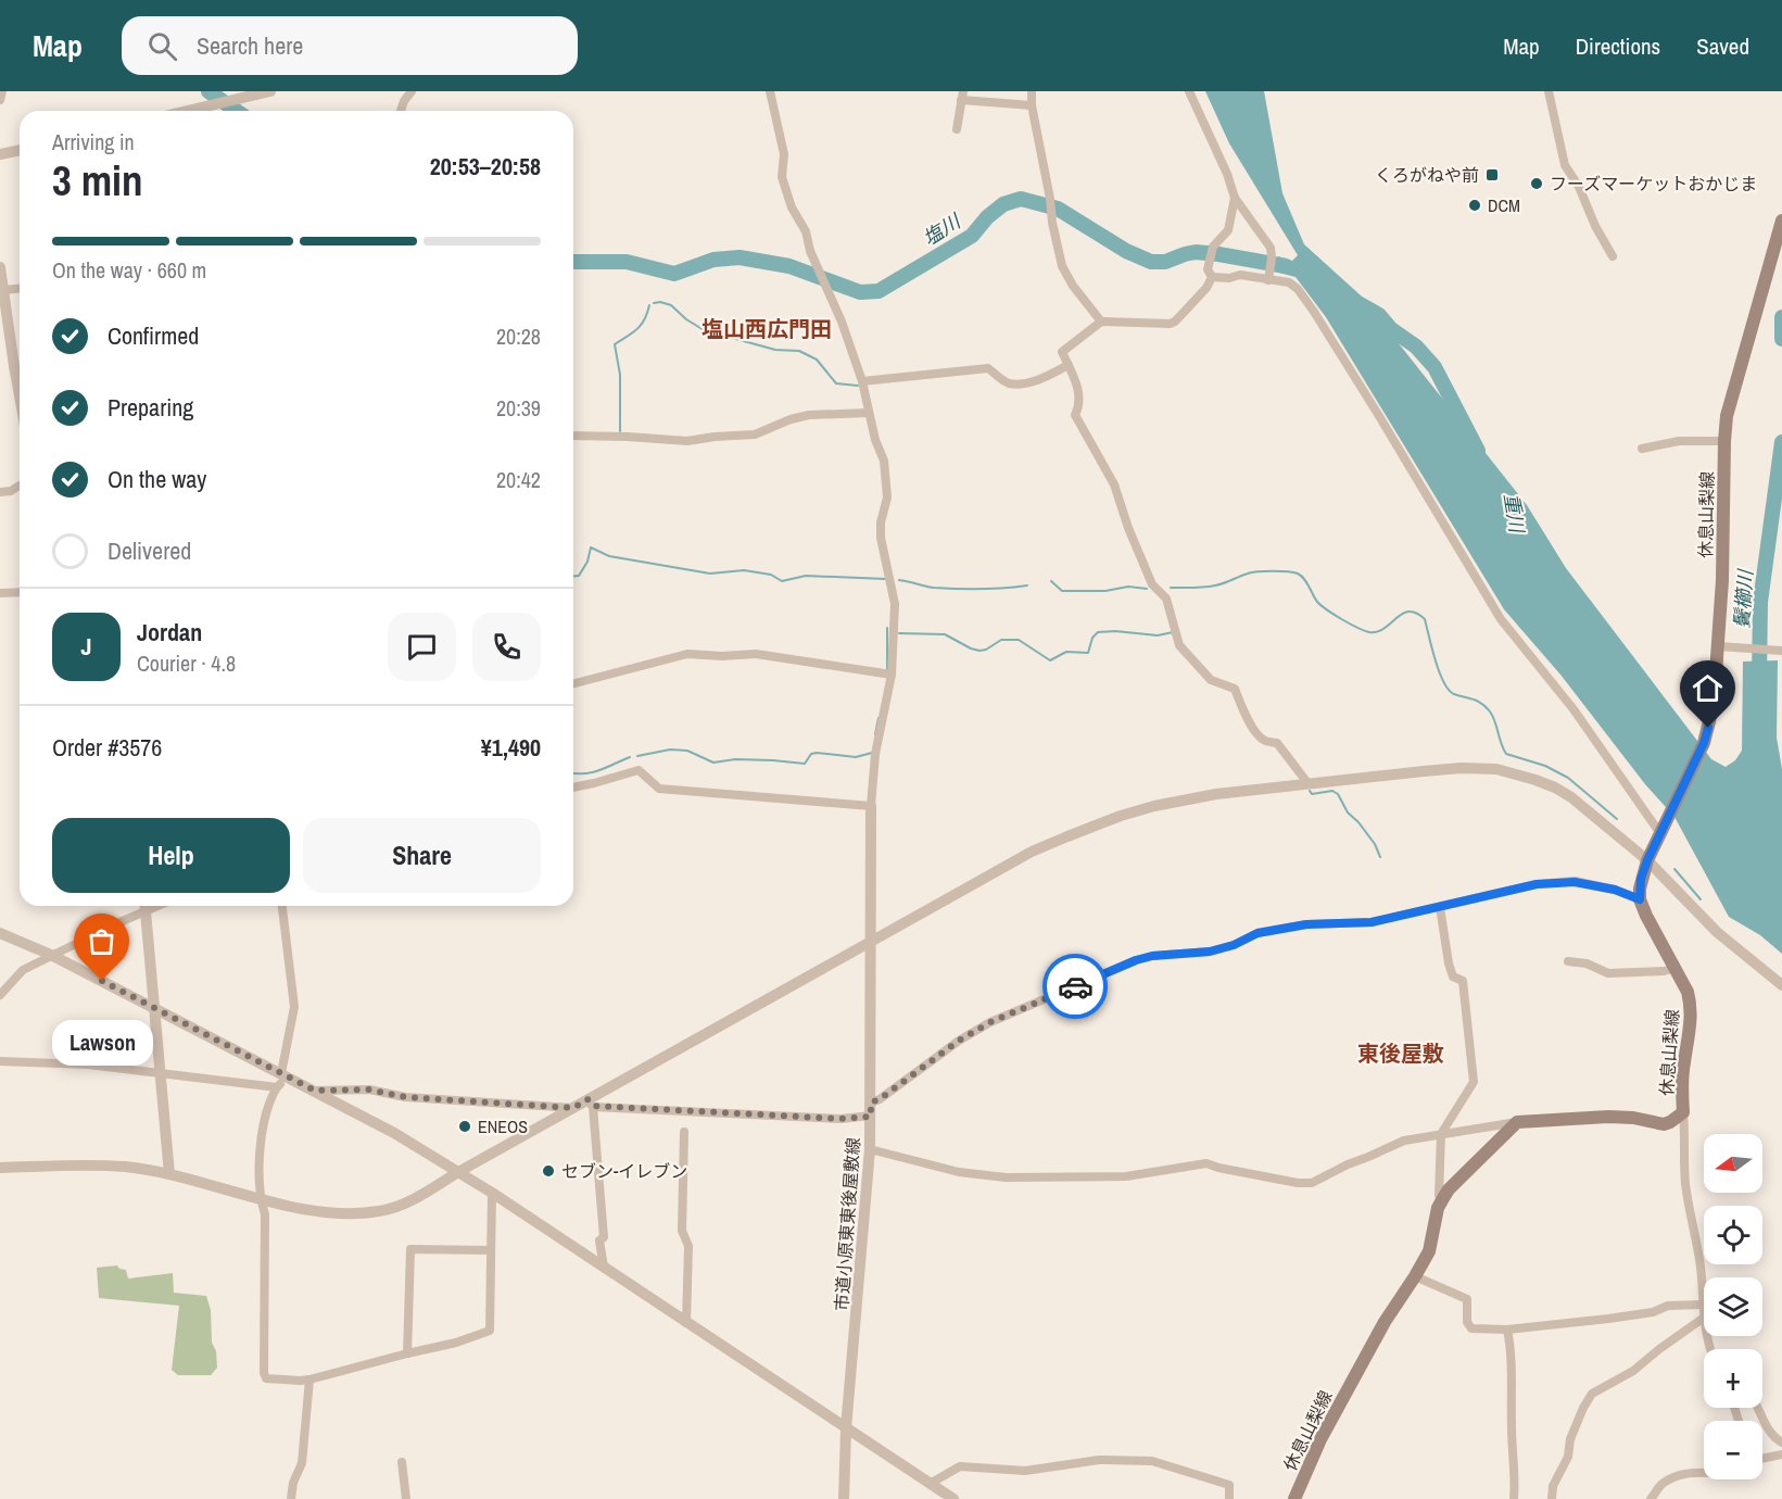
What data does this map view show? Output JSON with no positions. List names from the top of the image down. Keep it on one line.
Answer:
{"streets":{"main road":["休息山梨線"],"street":["市道小原東東後屋敷線"]},"districts":["塩山西広門田","東後屋敷"],"water":["塩川","重川","鬢櫛川"],"places":{"transit":["くろがねや前"],"other":["フーズマーケットおかじま","DCM","Lawson","ENEOS","セブン-イレブン"]},"north":"left","page":{"header":"Map","search":"Search here","nav":["Map","Directions","Saved"],"heading":["3 min","Arriving in","20:53–20:58"],"panel":["Jordan","Courier · 4.8","Order #3576","¥1,490"],"bar":"On the way · 660 m","list":[["Confirmed","20:28"],["Preparing","20:39"],["On the way","20:42"],"Delivered"],"round":"J","buttons":["Help","Share"],"bubble":"Lawson","map_buttons":["+","−"]}}
